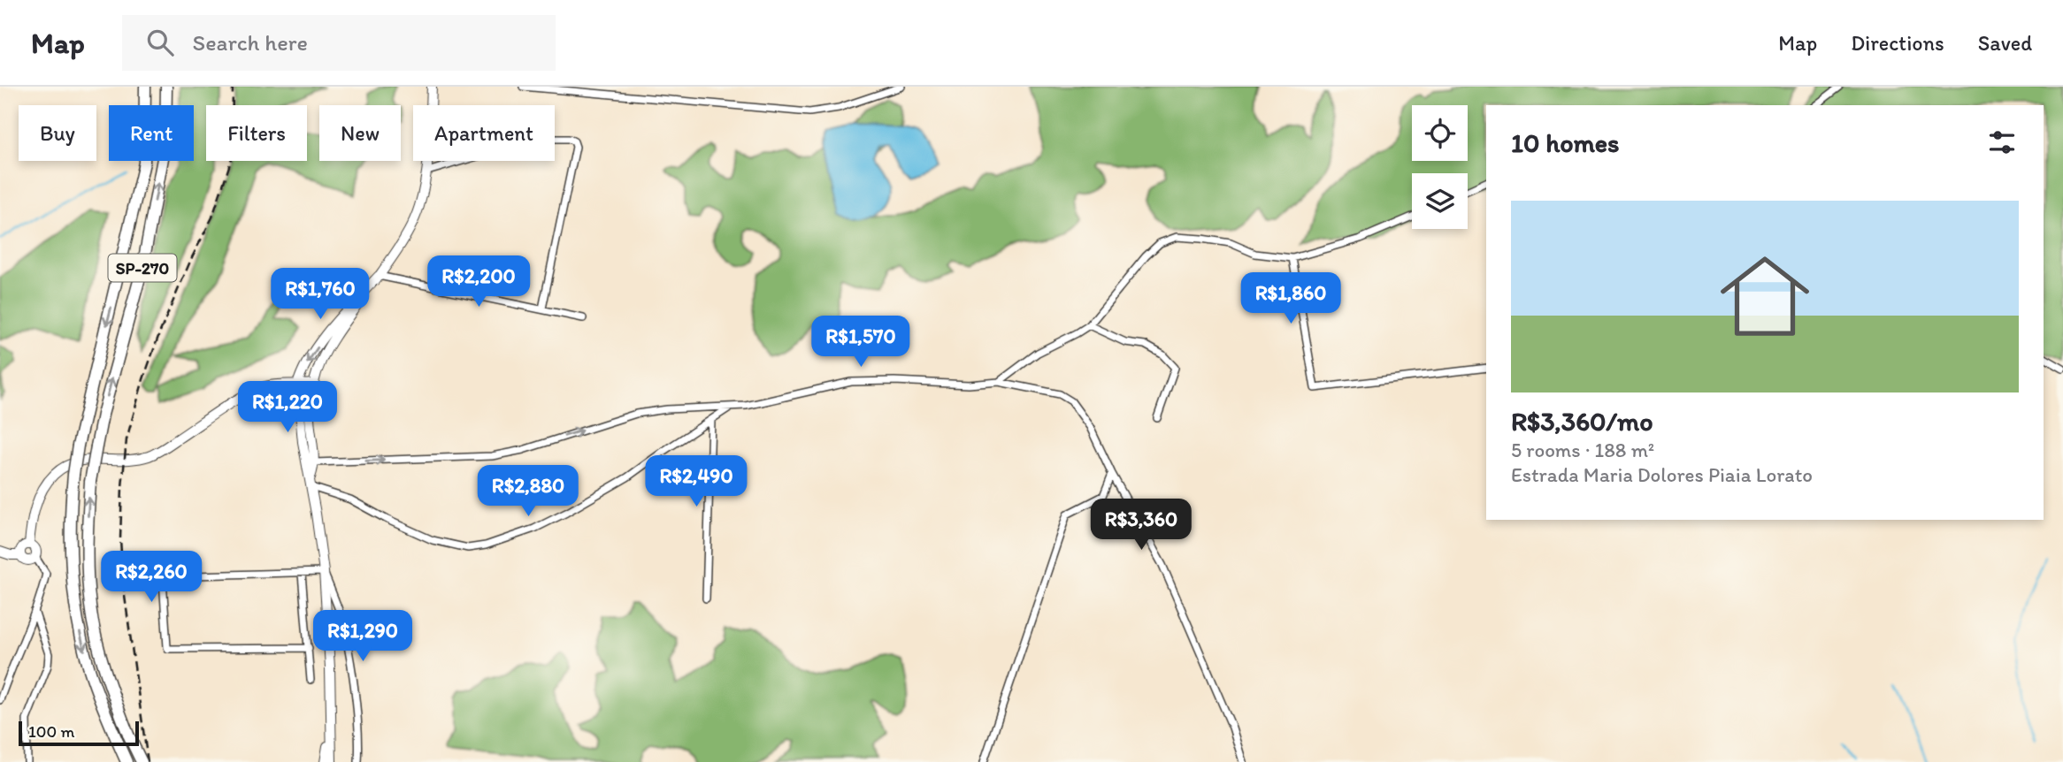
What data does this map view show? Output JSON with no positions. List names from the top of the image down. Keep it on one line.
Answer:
{"streets":{"highway":["SP-270"]},"scale_bar":"100 m","page":{"header":"Map","search":"Search here","nav":["Map","Directions","Saved"],"chip":["Buy","Rent","Filters","New","Apartment"],"heading":"10 homes","list":[{"name":"R$3,360/mo","note":"5 rooms · 188 m² · Estrada Maria Dolores Piaia Lorato"}],"price":["R$2,200","R$1,760","R$1,860","R$1,570","R$1,220","R$2,490","R$2,880","R$3,360","R$2,260","R$1,290"],"scale":"100 m"}}
